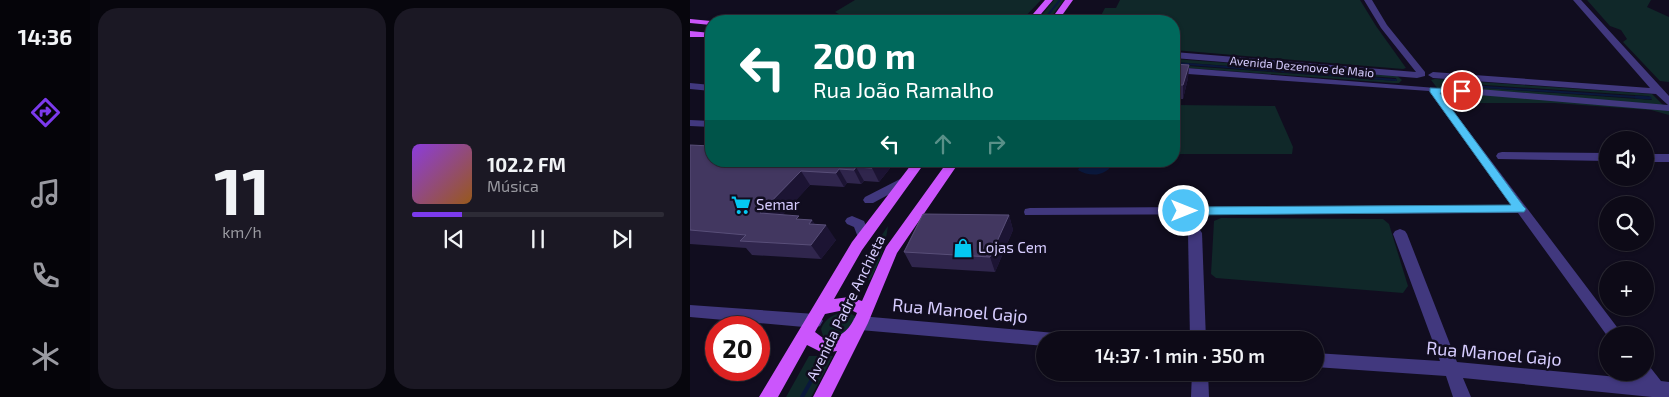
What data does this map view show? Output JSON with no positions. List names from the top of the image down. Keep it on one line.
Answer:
{"streets":{"main road":["Avenida Padre Anchieta"],"street":["Avenida Dezenove de Maio","Rua Manoel Gajo"]},"crossings":[["Avenida Padre Anchieta","Rua Manoel Gajo"]],"places":{"supermarket":["Semar"],"shop":["Lojas Cem"]},"page":{"tabs":"14:36","tile":["11","km/h"],"turn":["200 m","Rua João Ramalho"],"map_buttons":["+","−"],"song":["102.2 FM","Música"],"limit":"20","trip":"14:37 · 1 min · 350 m"}}
